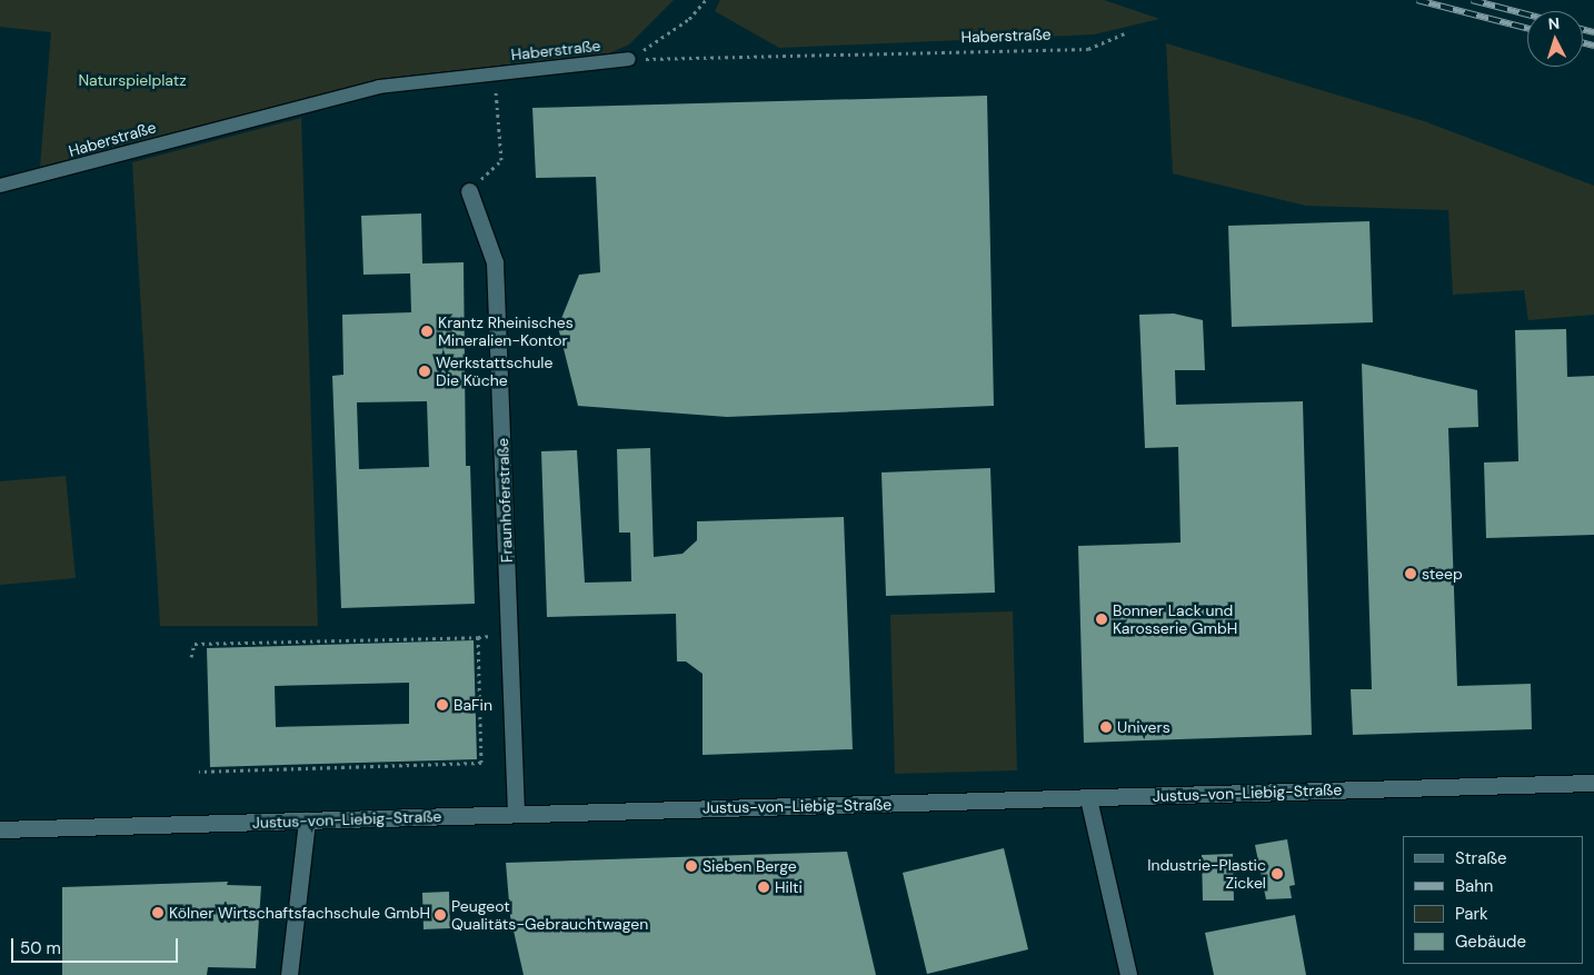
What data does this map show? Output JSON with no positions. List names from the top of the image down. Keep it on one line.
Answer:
{"streets":{"main road":["Fraunhoferstraße","Justus-von-Liebig-Straße"],"lane":["Haberstraße"]},"crossings":[["Fraunhoferstraße","Justus-von-Liebig-Straße"]],"parks":["Naturspielplatz"],"places":["Krantz Rheinisches Mineralien-Kontor","Werkstattschule Die Küche","steep","Bonner Lack und Karosserie GmbH","BaFin","Univers","Sieben Berge","Industrie-Plastic Zickel","Hilti","Kölner Wirtschaftsfachschule GmbH","Peugeot Qualitäts-Gebrauchtwagen"],"legend":["Straße","Bahn","Park","Gebäude"],"scale_bar":"50 m","north":"top"}
